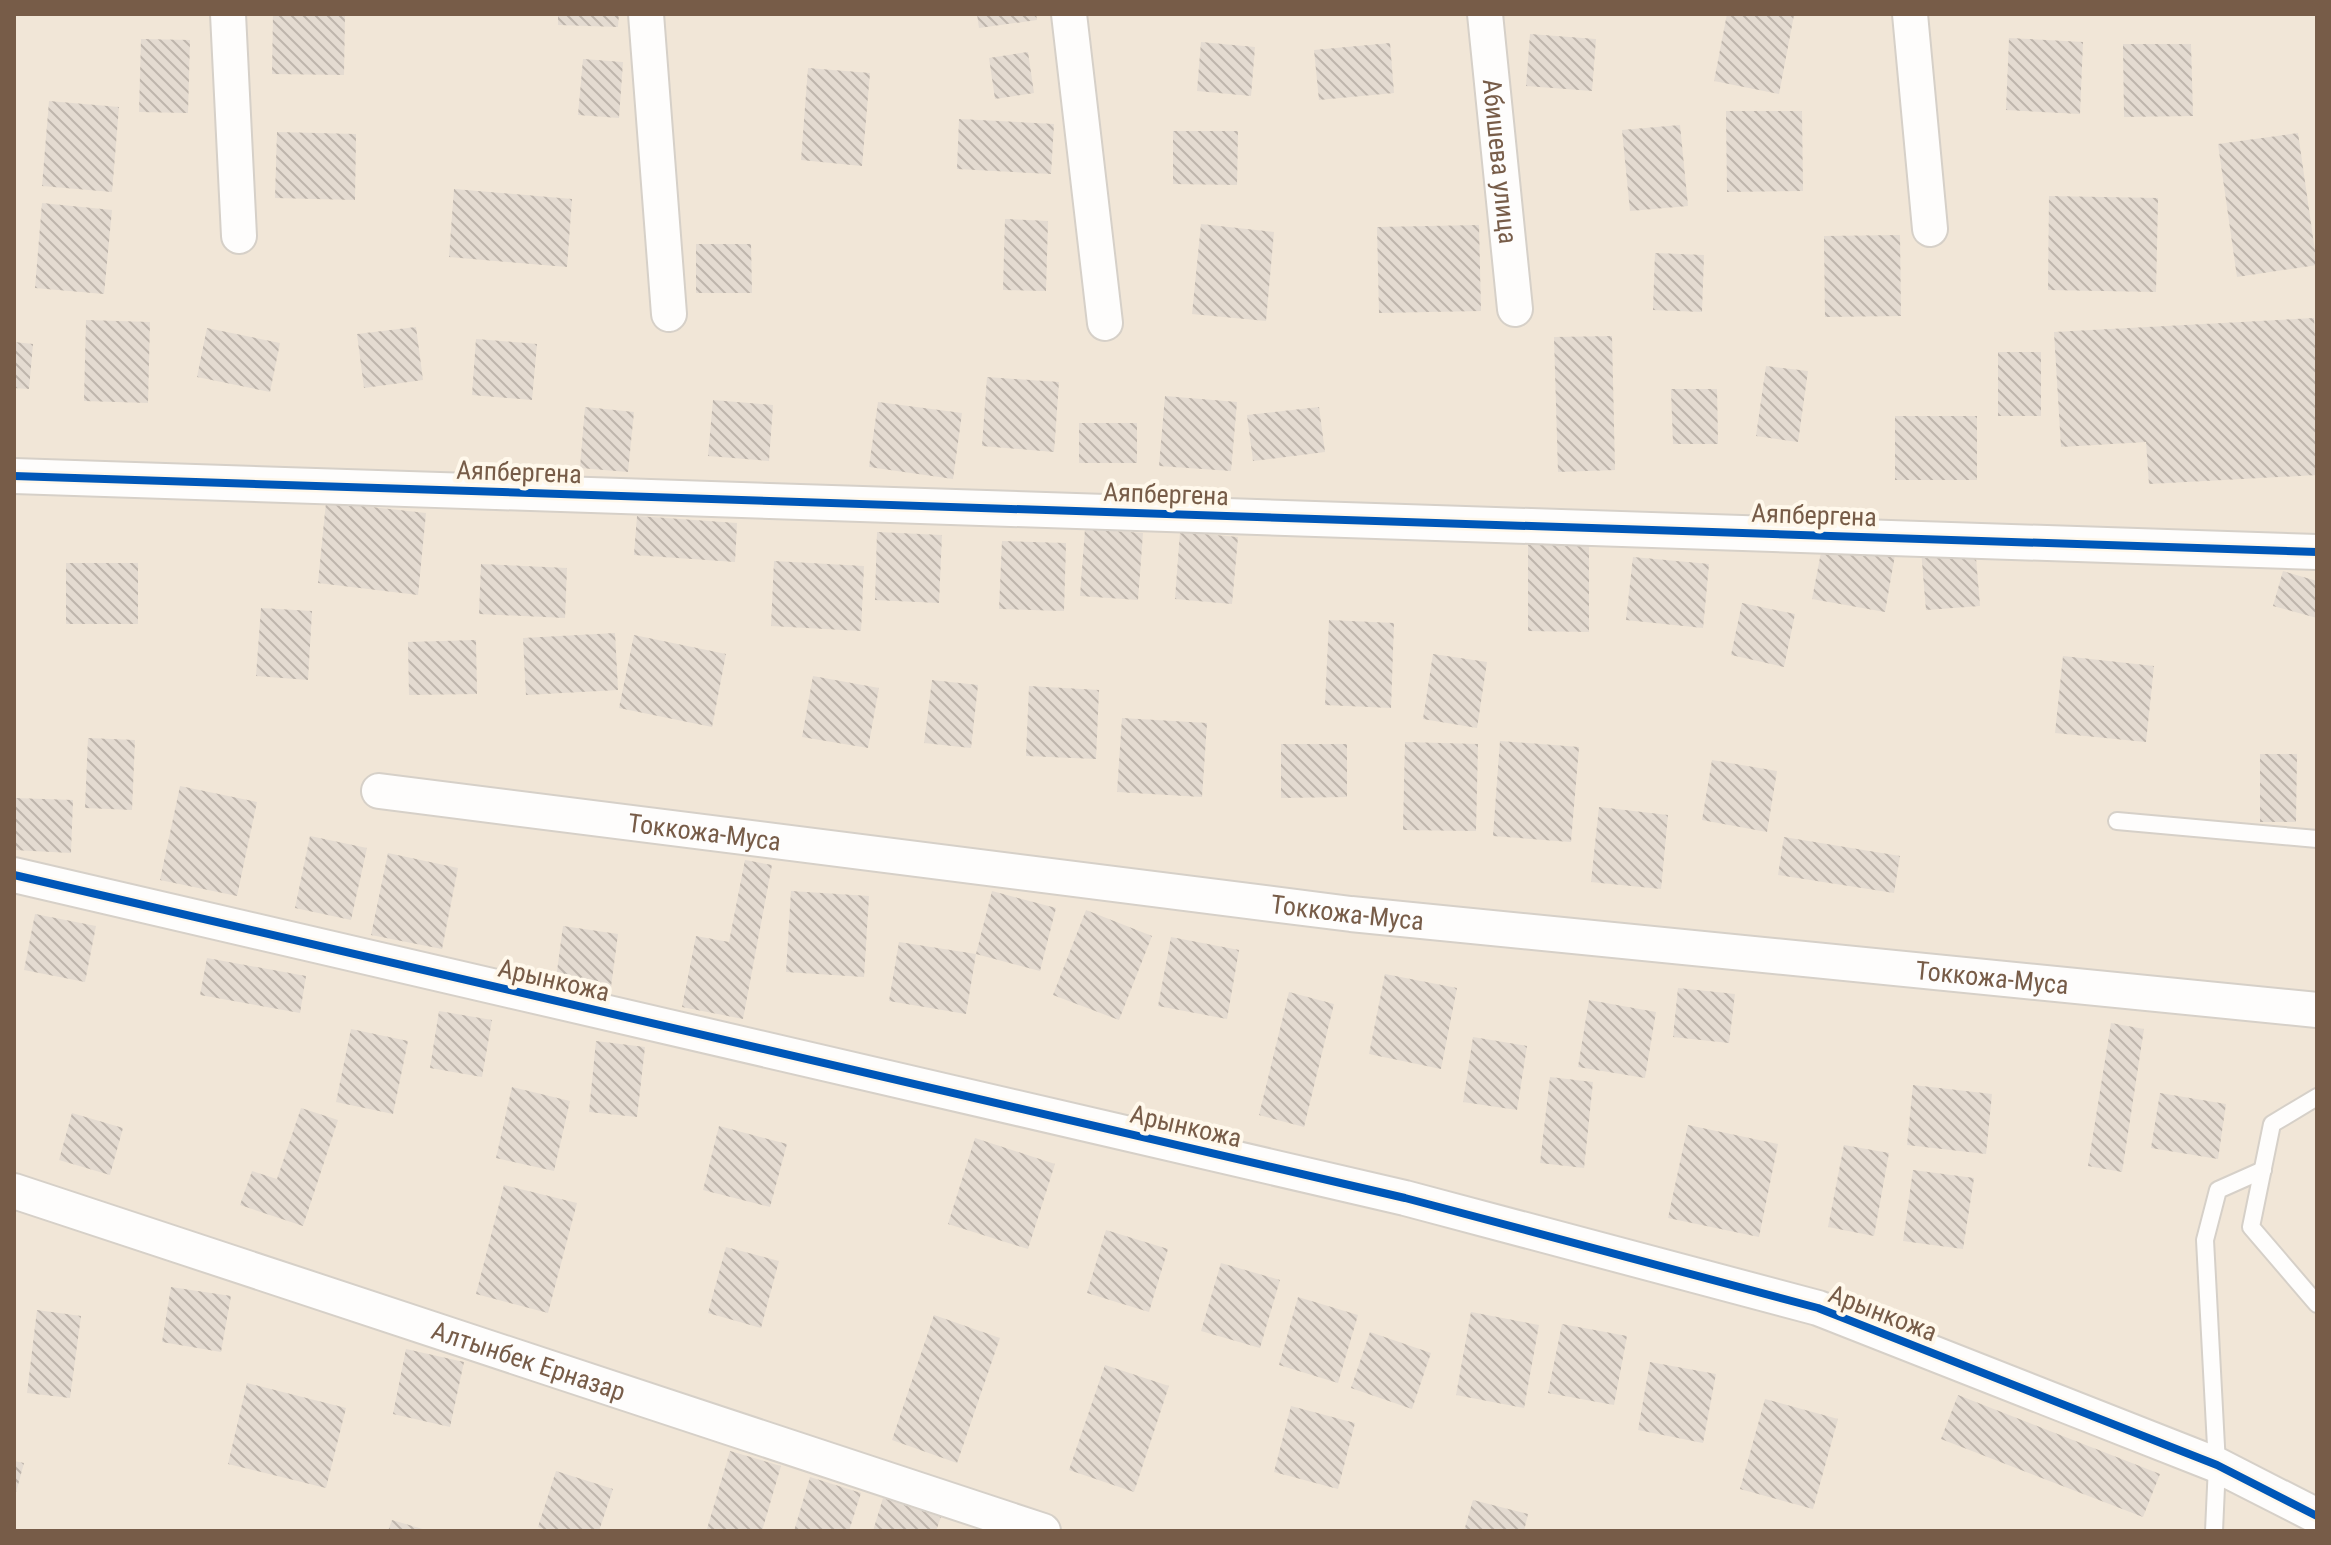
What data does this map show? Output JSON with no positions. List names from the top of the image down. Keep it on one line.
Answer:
{"streets":{"street":["Абишева улица","Аяпбергена","Токкожа-Муса","Арынкожа","Алтынбек Ерназар"]}}
